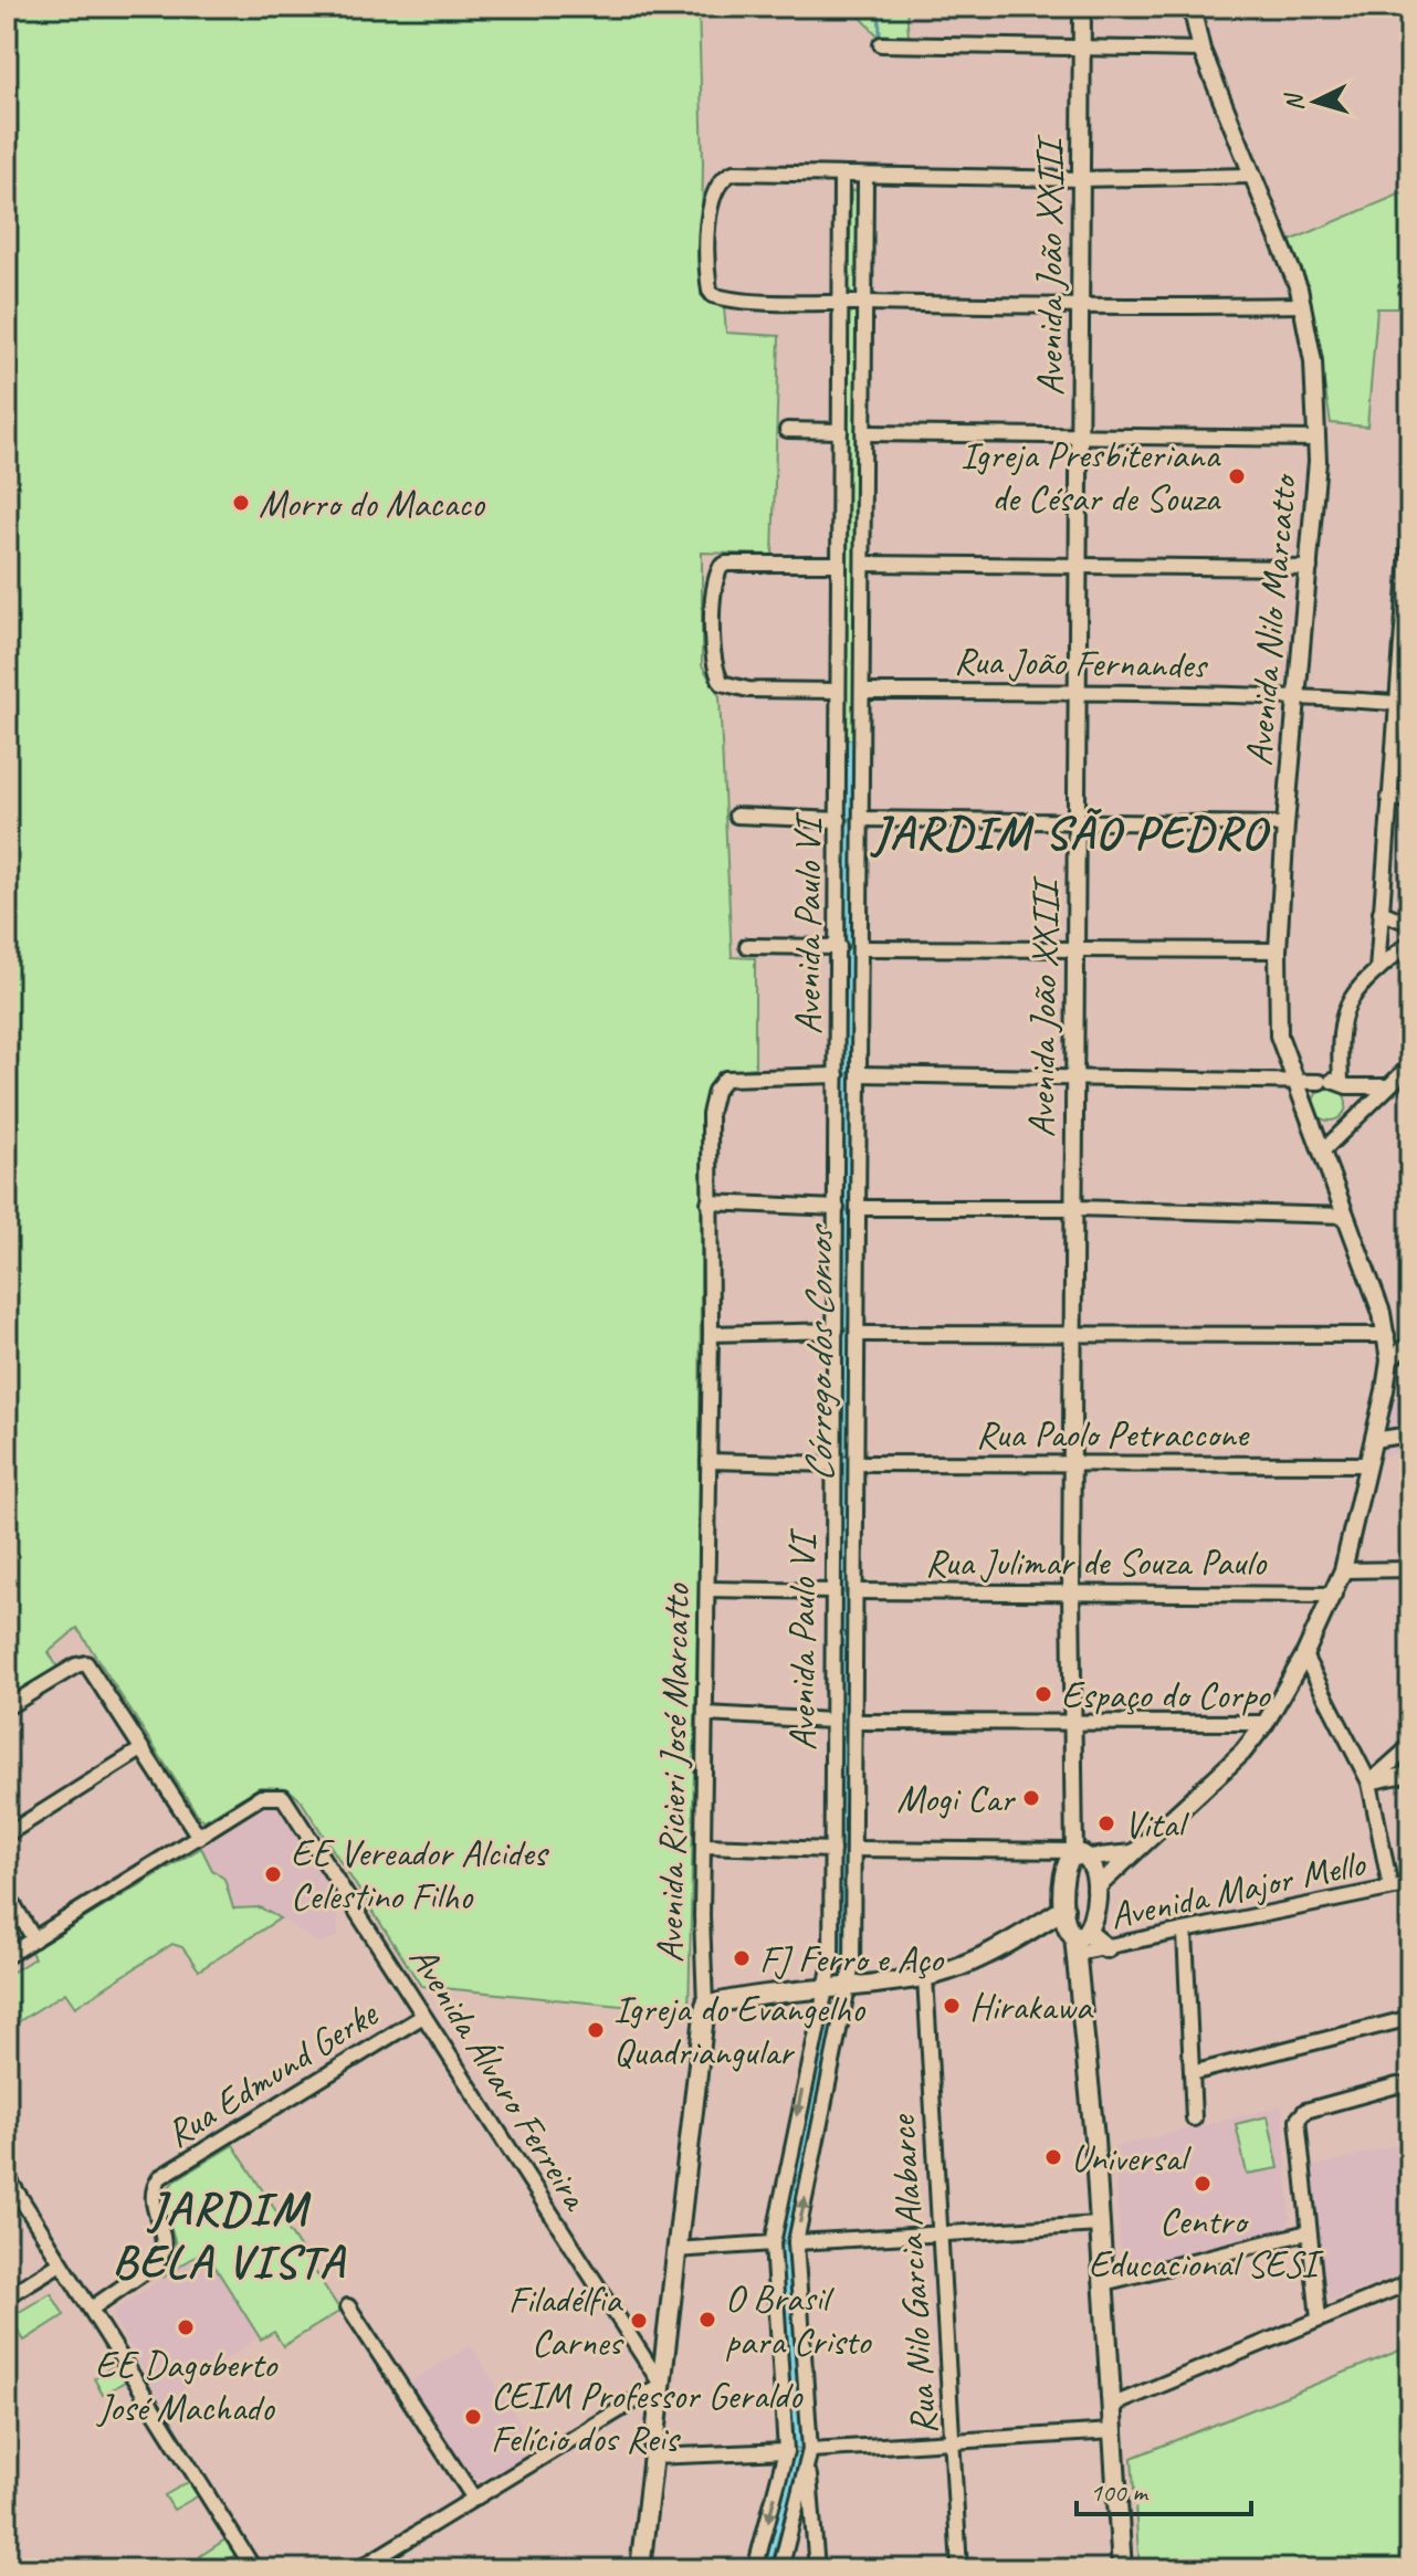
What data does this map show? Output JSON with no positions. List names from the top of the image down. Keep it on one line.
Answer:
{"streets":{"main road":["Avenida João XXIII","Avenida Ricieri José Marcatto"],"street":["Avenida Nilo Marcatto","Rua João Fernandes","Avenida Paulo VI","Rua Paolo Petraccone","Rua Julimar de Souza Paulo","Avenida Major Mello","Rua Edmund Gerke","Avenida Álvaro Ferreira","Rua Nilo Garcia Alabarce"]},"crossings":[["Avenida João XXIII","Avenida Nilo Marcatto"],["Avenida João XXIII","Rua João Fernandes"],["Avenida João XXIII","Rua Paolo Petraccone"],["Avenida João XXIII","Rua Julimar de Souza Paulo"],["Avenida Nilo Marcatto","Rua João Fernandes"],["Avenida Nilo Marcatto","Rua Paolo Petraccone"],["Avenida Nilo Marcatto","Rua Julimar de Souza Paulo"],["Rua João Fernandes","Avenida Paulo VI"],["Avenida Paulo VI","Rua Paolo Petraccone"],["Avenida Paulo VI","Rua Julimar de Souza Paulo"],["Avenida Paulo VI","Avenida Ricieri José Marcatto"],["Avenida Ricieri José Marcatto","Avenida Álvaro Ferreira"],["Rua Edmund Gerke","Avenida Álvaro Ferreira"]],"districts":["JARDIM SÃO PEDRO","JARDIM BELA VISTA"],"water":["Córrego dos Corvos"],"places":["Igreja Presbiteriana de César de Souza","Morro do Macaco","Espaço do Corpo","Mogi Car","Vital","EE Vereador Alcides Celestino Filho","FJ Ferro e Aço","Hirakawa","Igreja do Evangelho Quadriangular","Universal","Centro Educacional SESI","O Brasil para Cristo","Filadélfia Carnes","EE Dagoberto José Machado","CEIM Professor Geraldo Felício dos Reis"],"scale_bar":"100 m","north":"left"}
